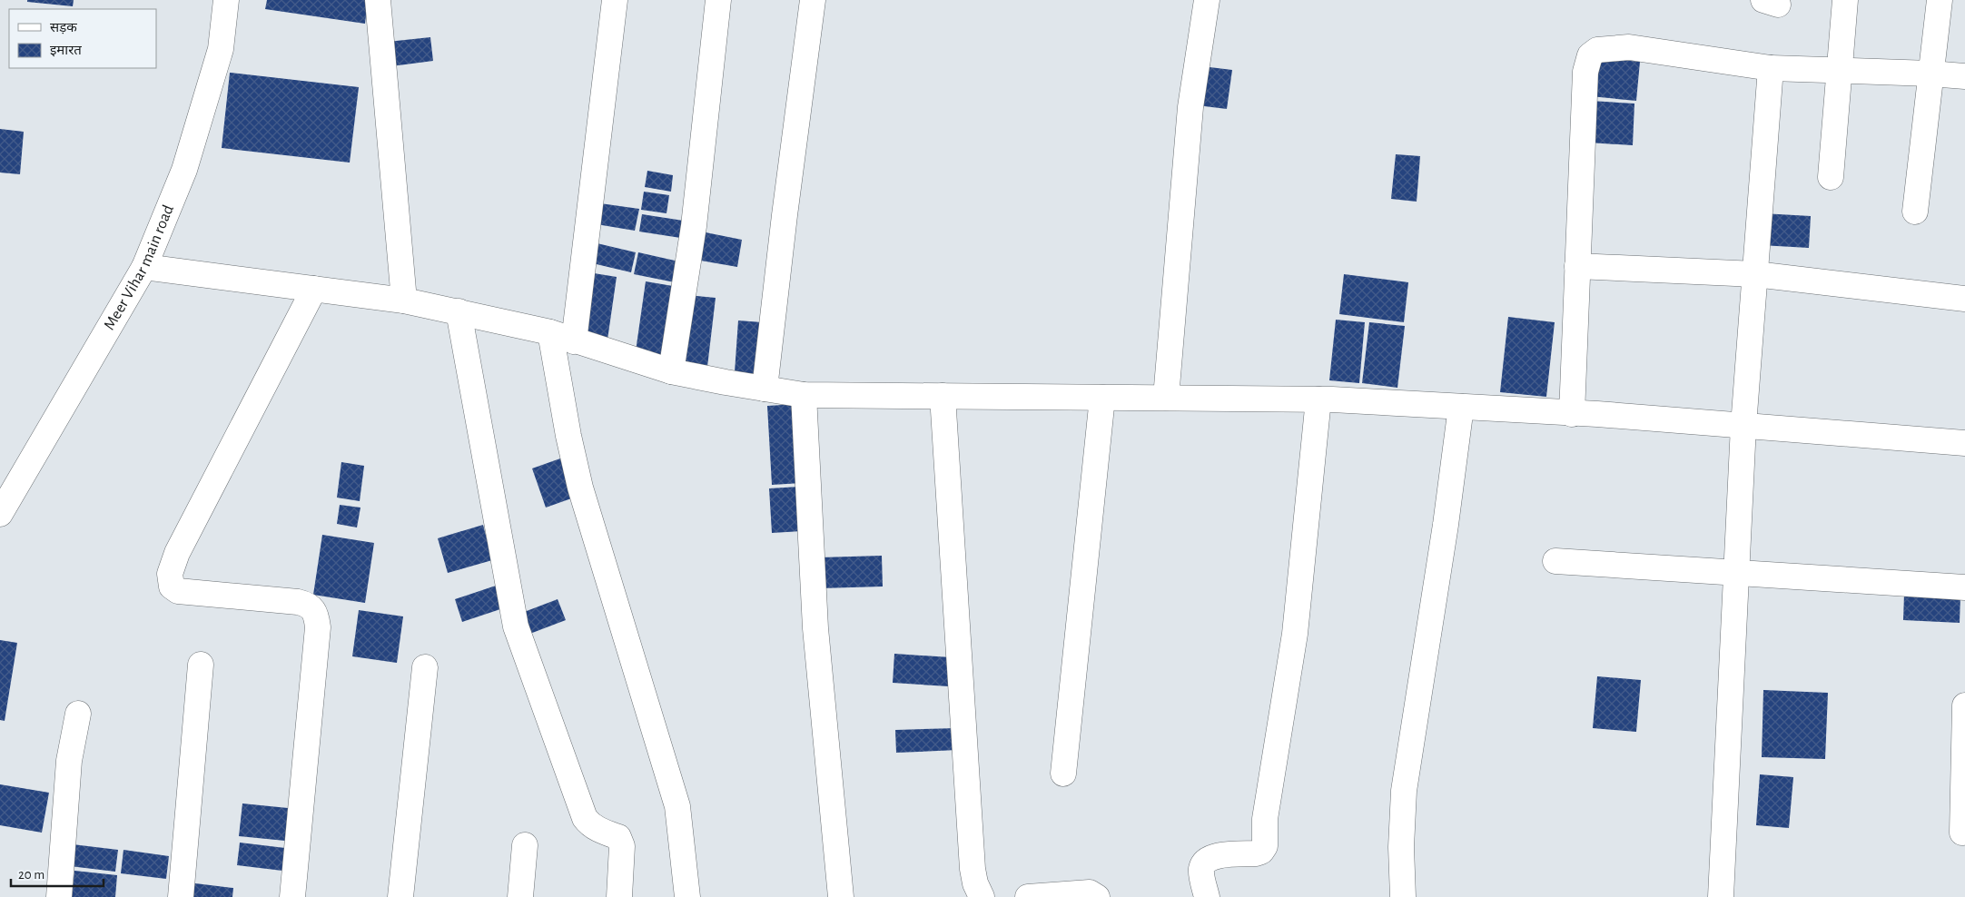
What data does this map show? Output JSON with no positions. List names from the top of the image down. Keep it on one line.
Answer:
{"streets":{"street":["Meer Vihar main road"]},"legend":["सड़क","इमारत"],"scale_bar":"20 m"}
